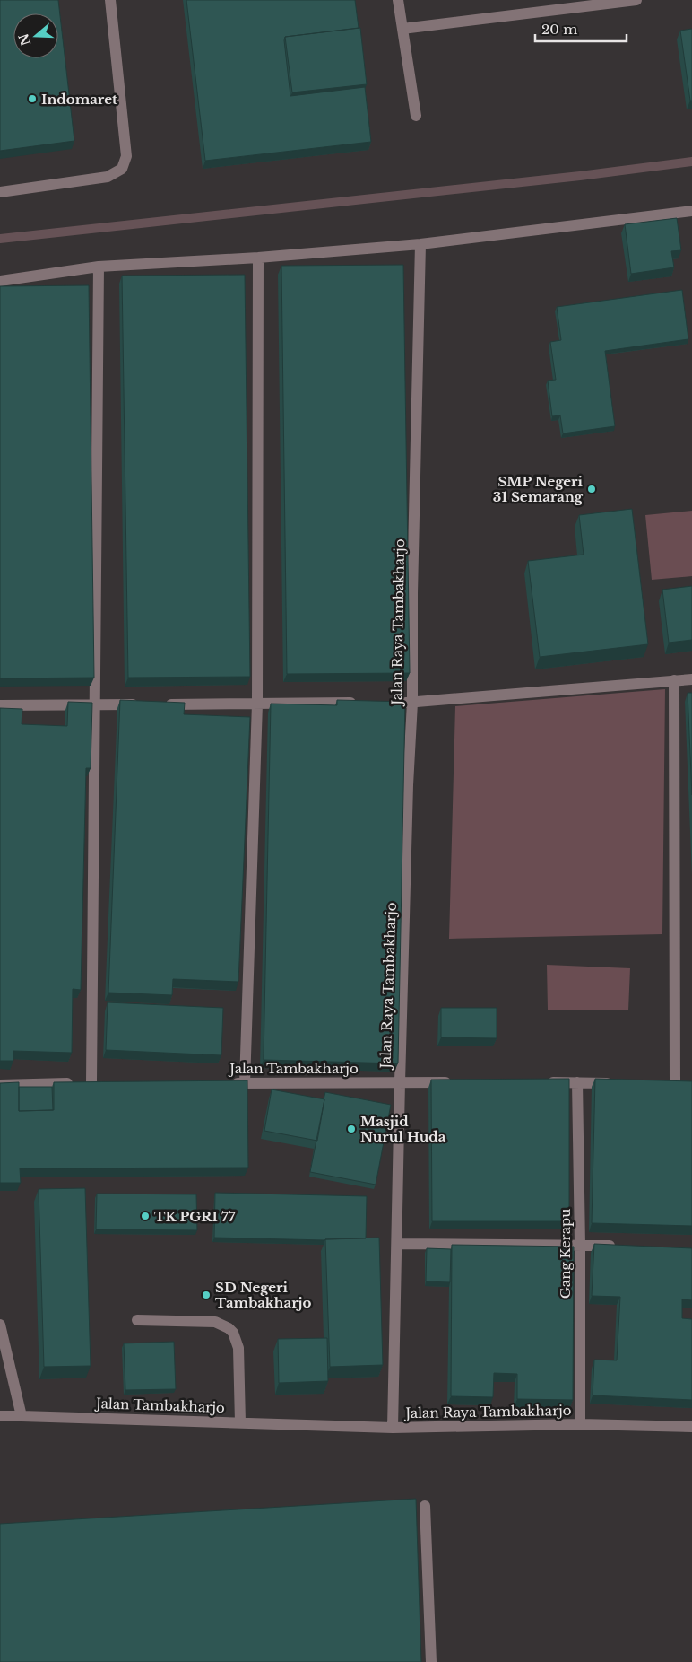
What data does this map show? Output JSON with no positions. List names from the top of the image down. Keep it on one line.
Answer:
{"streets":{"street":["Jalan Raya Tambakharjo","Jalan Tambakharjo","Gang Kerapu"]},"crossings":[["Jalan Raya Tambakharjo","Jalan Tambakharjo"],["Jalan Raya Tambakharjo","Gang Kerapu"]],"places":["Indomaret","SMP Negeri 31 Semarang","Masjid Nurul Huda","TK PGRI 77","SD Negeri Tambakharjo"],"scale_bar":"20 m","north":"left"}
